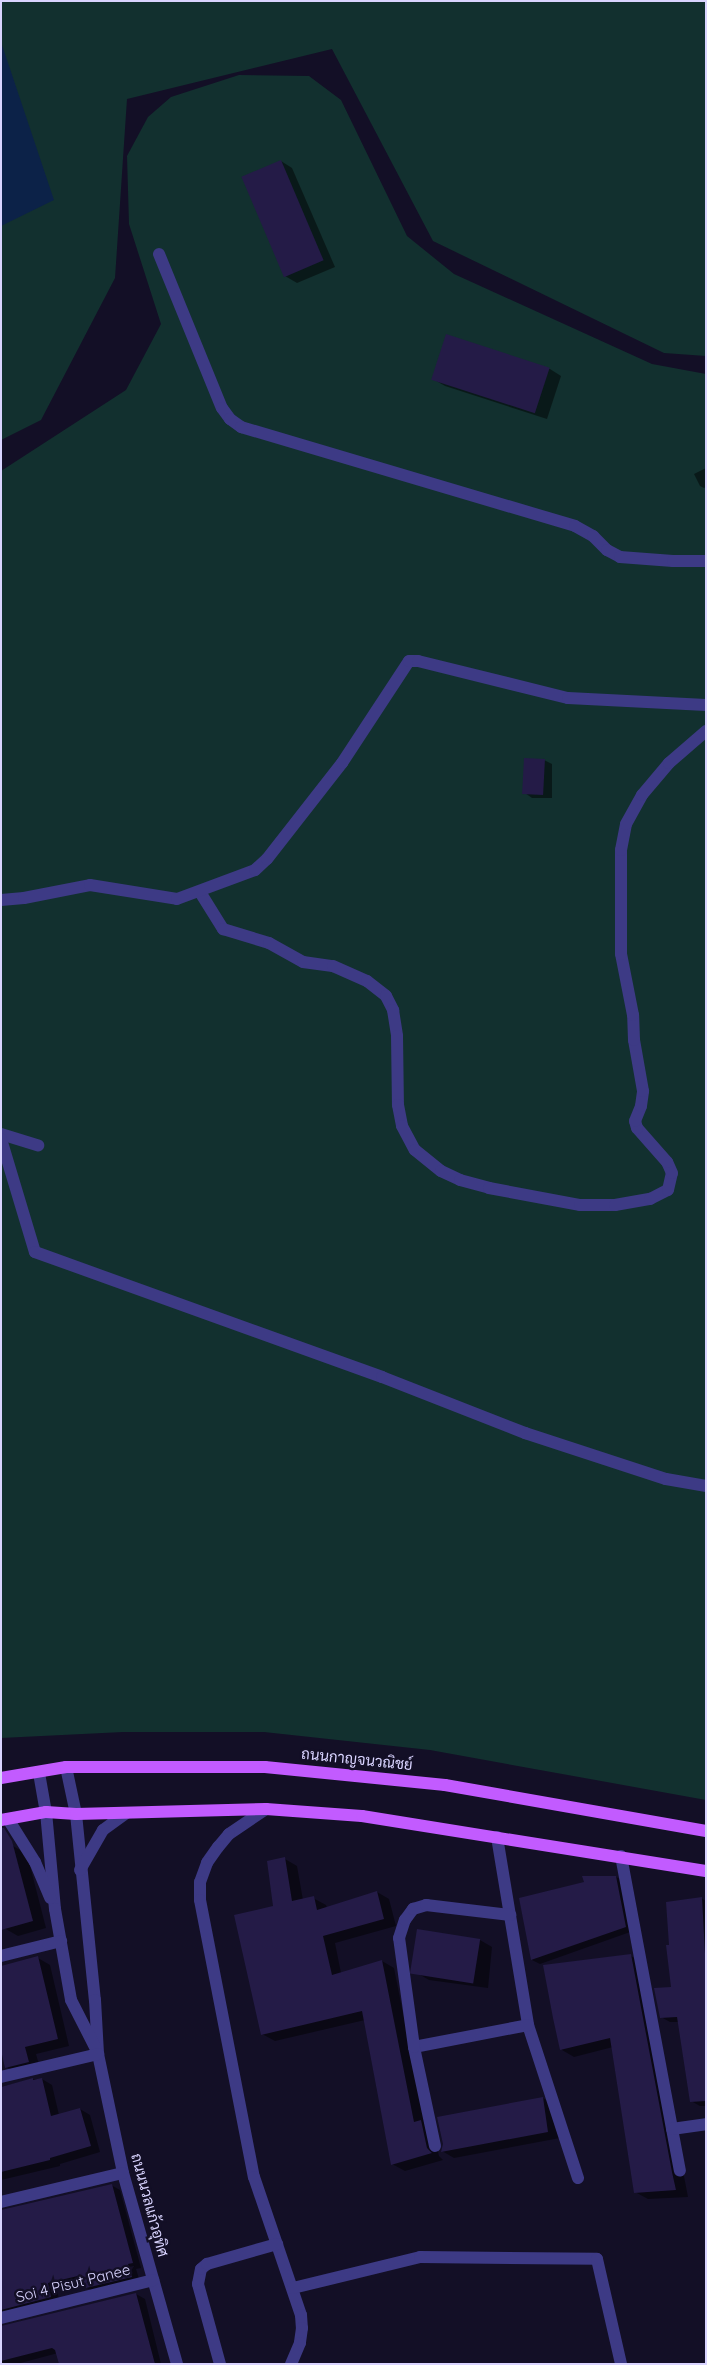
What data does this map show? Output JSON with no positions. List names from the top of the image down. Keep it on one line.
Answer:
{"streets":{"main road":["ถนนกาญจนวณิชย์"],"street":["ถนนนวลแก้วอุทิศ","Soi 4 Pisut Panee"]},"crossings":[["ถนนกาญจนวณิชย์","ถนนนวลแก้วอุทิศ"],["ถนนนวลแก้วอุทิศ","Soi 4 Pisut Panee"]]}
